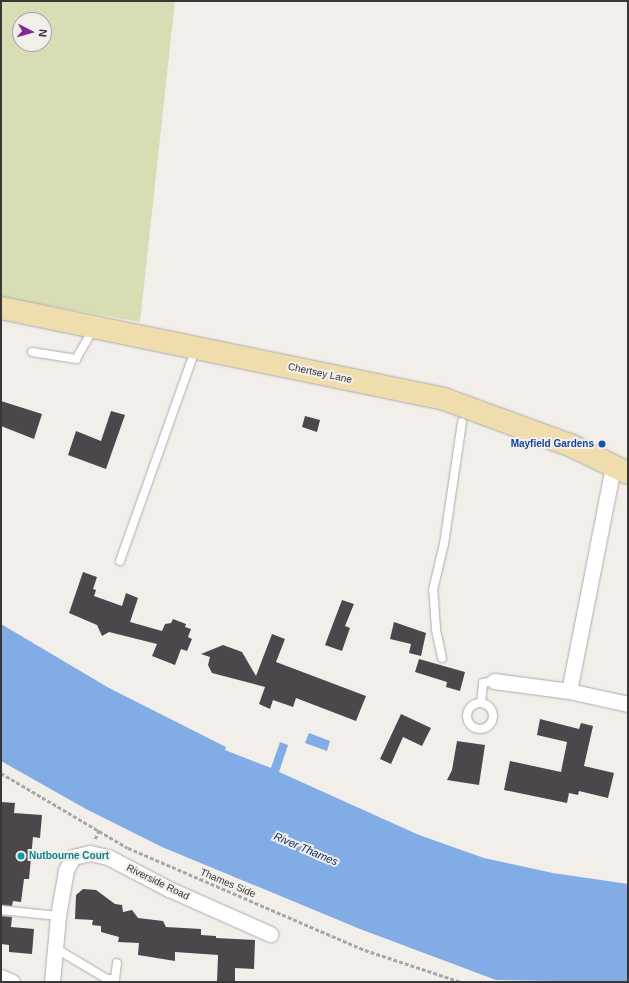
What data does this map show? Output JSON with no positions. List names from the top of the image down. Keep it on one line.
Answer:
{"streets":{"main road":["Chertsey Lane"],"street":["Riverside Road"],"path":["Thames Side"]},"water":["River Thames"],"places":["Mayfield Gardens","Nutbourne Court"],"north":"right"}
